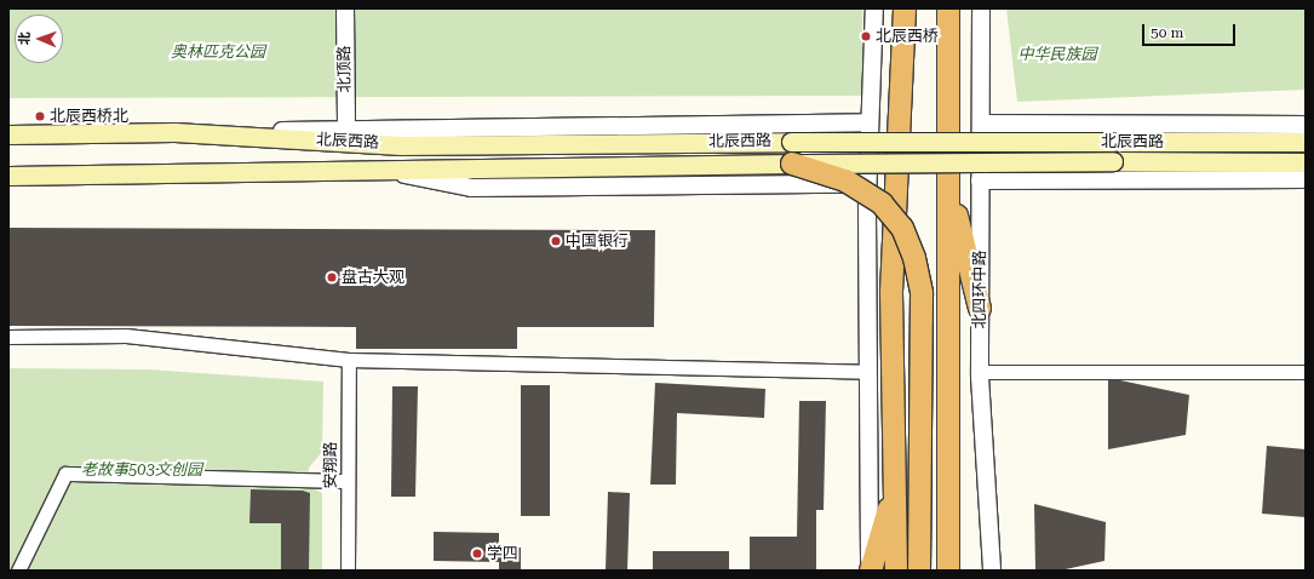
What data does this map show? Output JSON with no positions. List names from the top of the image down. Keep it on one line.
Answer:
{"streets":{"highway":["北四环中路"],"main road":["北辰西路"],"street":["北顶路","安翔路"]},"crossings":[["北顶路","北辰西路"],["北辰西路","北四环中路"]],"parks":["奥林匹克公园","中华民族园","老故事503文创园"],"places":["北辰西桥","北辰西桥北","中国银行","盘古大观","学四"],"scale_bar":"50 m","north":"left"}
